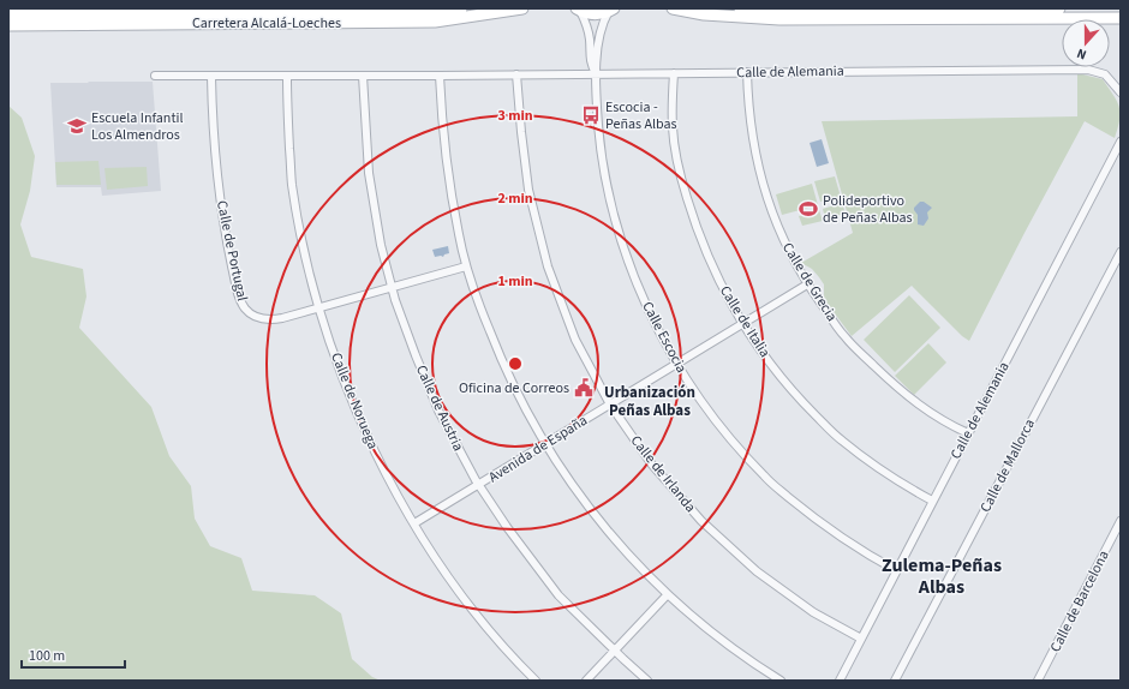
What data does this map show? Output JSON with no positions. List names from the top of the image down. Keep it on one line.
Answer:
{"streets":{"main road":["Carretera Alcalá-Loeches"],"street":["Calle de Alemania","Calle de Portugal","Calle de Grecia","Calle de Italia","Calle Escocia","Calle de Noruega","Calle de Austria","Avenida de España","Calle de Mallorca","Calle de Irlanda","Calle de Barcelona"]},"crossings":[["Calle de Alemania","Calle de Grecia"],["Calle de Alemania","Calle de Italia"],["Calle de Alemania","Calle Escocia"],["Calle de Alemania","Calle de Irlanda"],["Calle de Portugal","Calle de Noruega"],["Calle de Portugal","Calle de Austria"],["Calle de Grecia","Avenida de España"],["Calle de Italia","Avenida de España"],["Calle Escocia","Avenida de España"],["Calle de Noruega","Avenida de España"],["Calle de Austria","Avenida de España"],["Avenida de España","Calle de Irlanda"]],"districts":["Urbanización Peñas Albas","Zulema-Peñas Albas"],"places":{"bus stop":["Escocia - Peñas Albas"],"school or university":["Escuela Infantil Los Almendros"],"sports":["Polideportivo de Peñas Albas"],"public building":["Oficina de Correos"]},"scale_bar":"100 m","north":"bottom","rings":["3 min","2 min","1 min"]}
